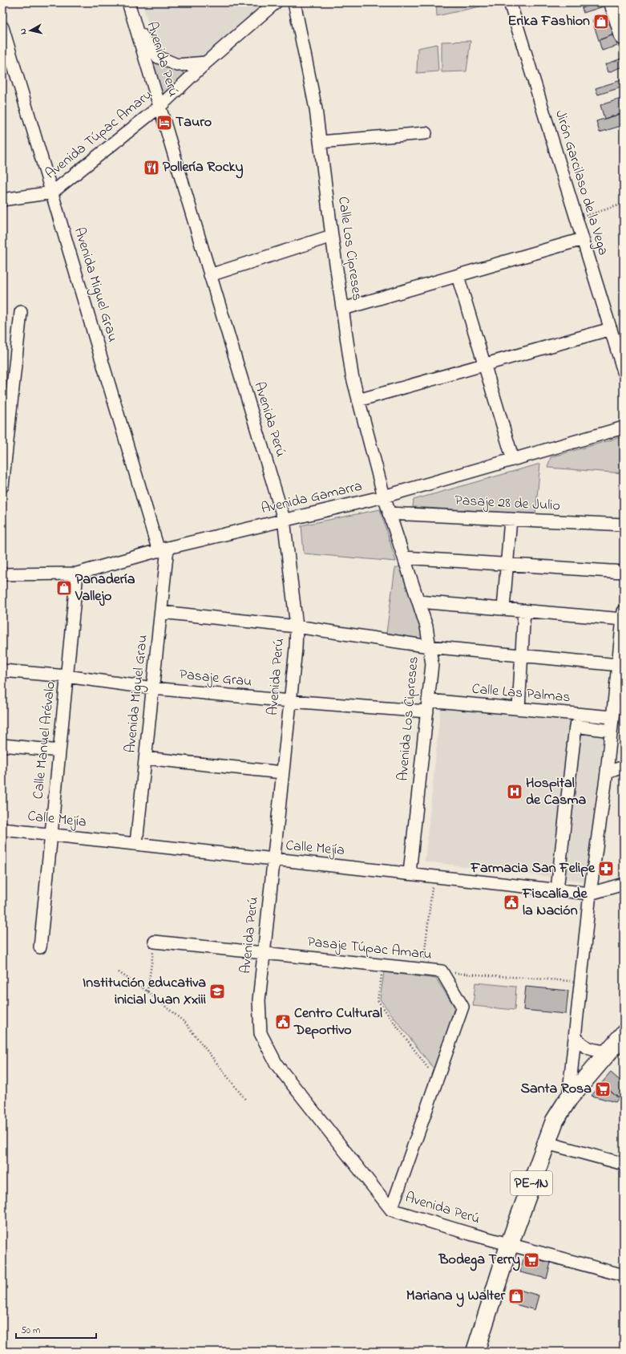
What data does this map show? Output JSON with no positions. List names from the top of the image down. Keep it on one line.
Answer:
{"streets":{"highway":["PE-1N"],"street":["Avenida Perú","Avenida Túpac Amaru","Jirón Garcilaso de la Vega","Calle Los Cipreses","Avenida Miguel Grau","Avenida Gamarra","Pasaje 28 de Julio","Pasaje Grau","Calle Las Palmas","Avenida Los Cipreses","Calle Manuel Arévalo","Calle Mejía","Pasaje Túpac Amaru"]},"crossings":[["Avenida Perú","Avenida Túpac Amaru"],["Avenida Perú","Avenida Gamarra"],["Avenida Perú","Pasaje Grau"],["Avenida Perú","Calle Mejía"],["Avenida Perú","Pasaje Túpac Amaru"],["Avenida Perú","PE-1N"],["Avenida Túpac Amaru","Avenida Miguel Grau"],["Calle Los Cipreses","Avenida Gamarra"],["Calle Los Cipreses","Avenida Los Cipreses"],["Avenida Miguel Grau","Avenida Gamarra"],["Avenida Miguel Grau","Pasaje Grau"],["Avenida Miguel Grau","Calle Mejía"],["Avenida Gamarra","Avenida Los Cipreses"],["Avenida Gamarra","Calle Manuel Arévalo"],["Pasaje 28 de Julio","Avenida Los Cipreses"],["Pasaje Grau","Calle Las Palmas"],["Pasaje Grau","Avenida Los Cipreses"],["Pasaje Grau","Calle Manuel Arévalo"],["Calle Las Palmas","Avenida Los Cipreses"],["Avenida Los Cipreses","Calle Mejía"],["Calle Manuel Arévalo","Calle Mejía"]],"places":{"shop":["Erika Fashion","Panadería Vallejo","Mariana y Walter"],"hotel":["Tauro"],"restaurant":["Pollería Rocky"],"hospital":["Hospital de Casma"],"pharmacy":["Farmacia San Felipe"],"public building":["Fiscalía de la Nación","Centro Cultural Deportivo"],"school or university":["Institución educativa inicial Juan Xxiii"],"supermarket":["Santa Rosa","Bodega Terry"]},"scale_bar":"50 m","north":"left"}
